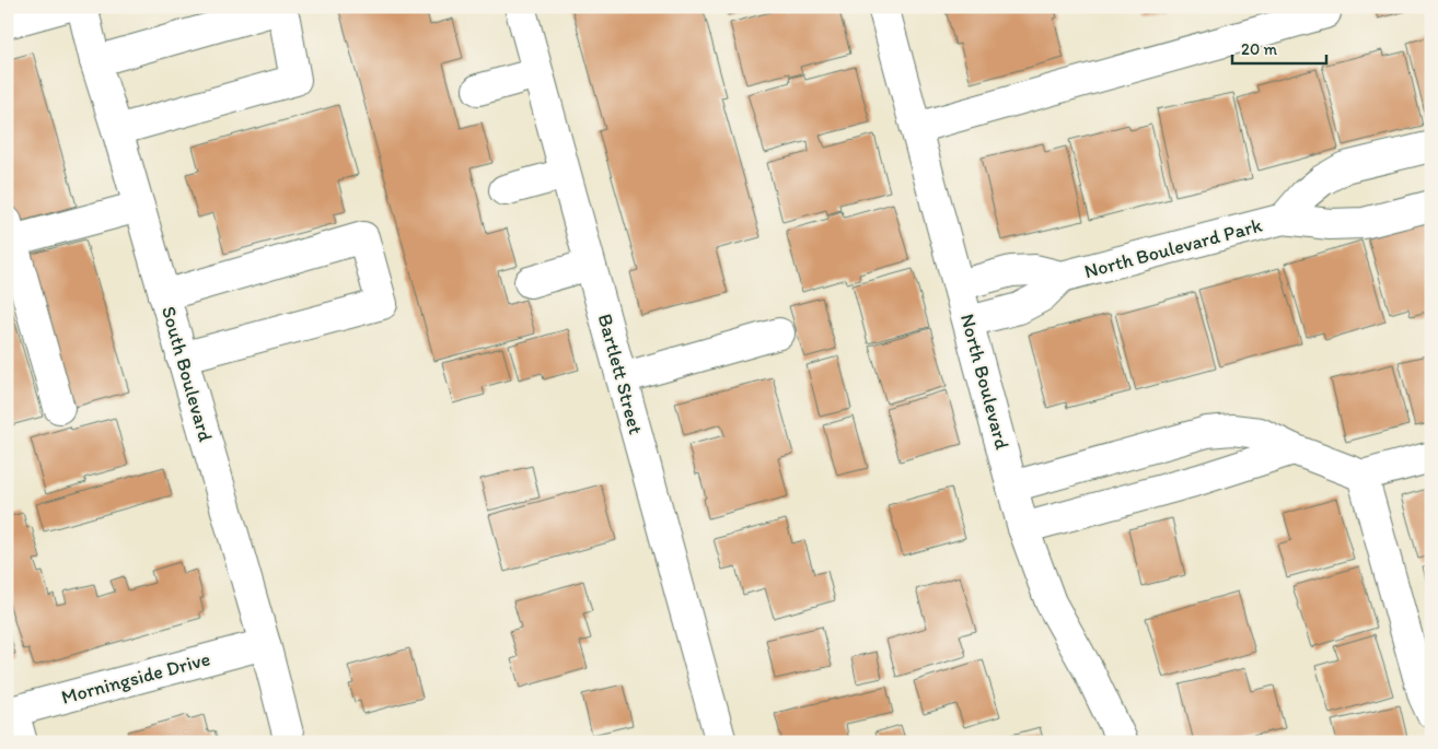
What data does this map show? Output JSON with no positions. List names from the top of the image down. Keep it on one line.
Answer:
{"streets":{"street":["North Boulevard Park","South Boulevard","Bartlett Street","North Boulevard","Morningside Drive"]},"crossings":[["North Boulevard Park","North Boulevard"],["South Boulevard","Morningside Drive"]],"scale_bar":"20 m"}
